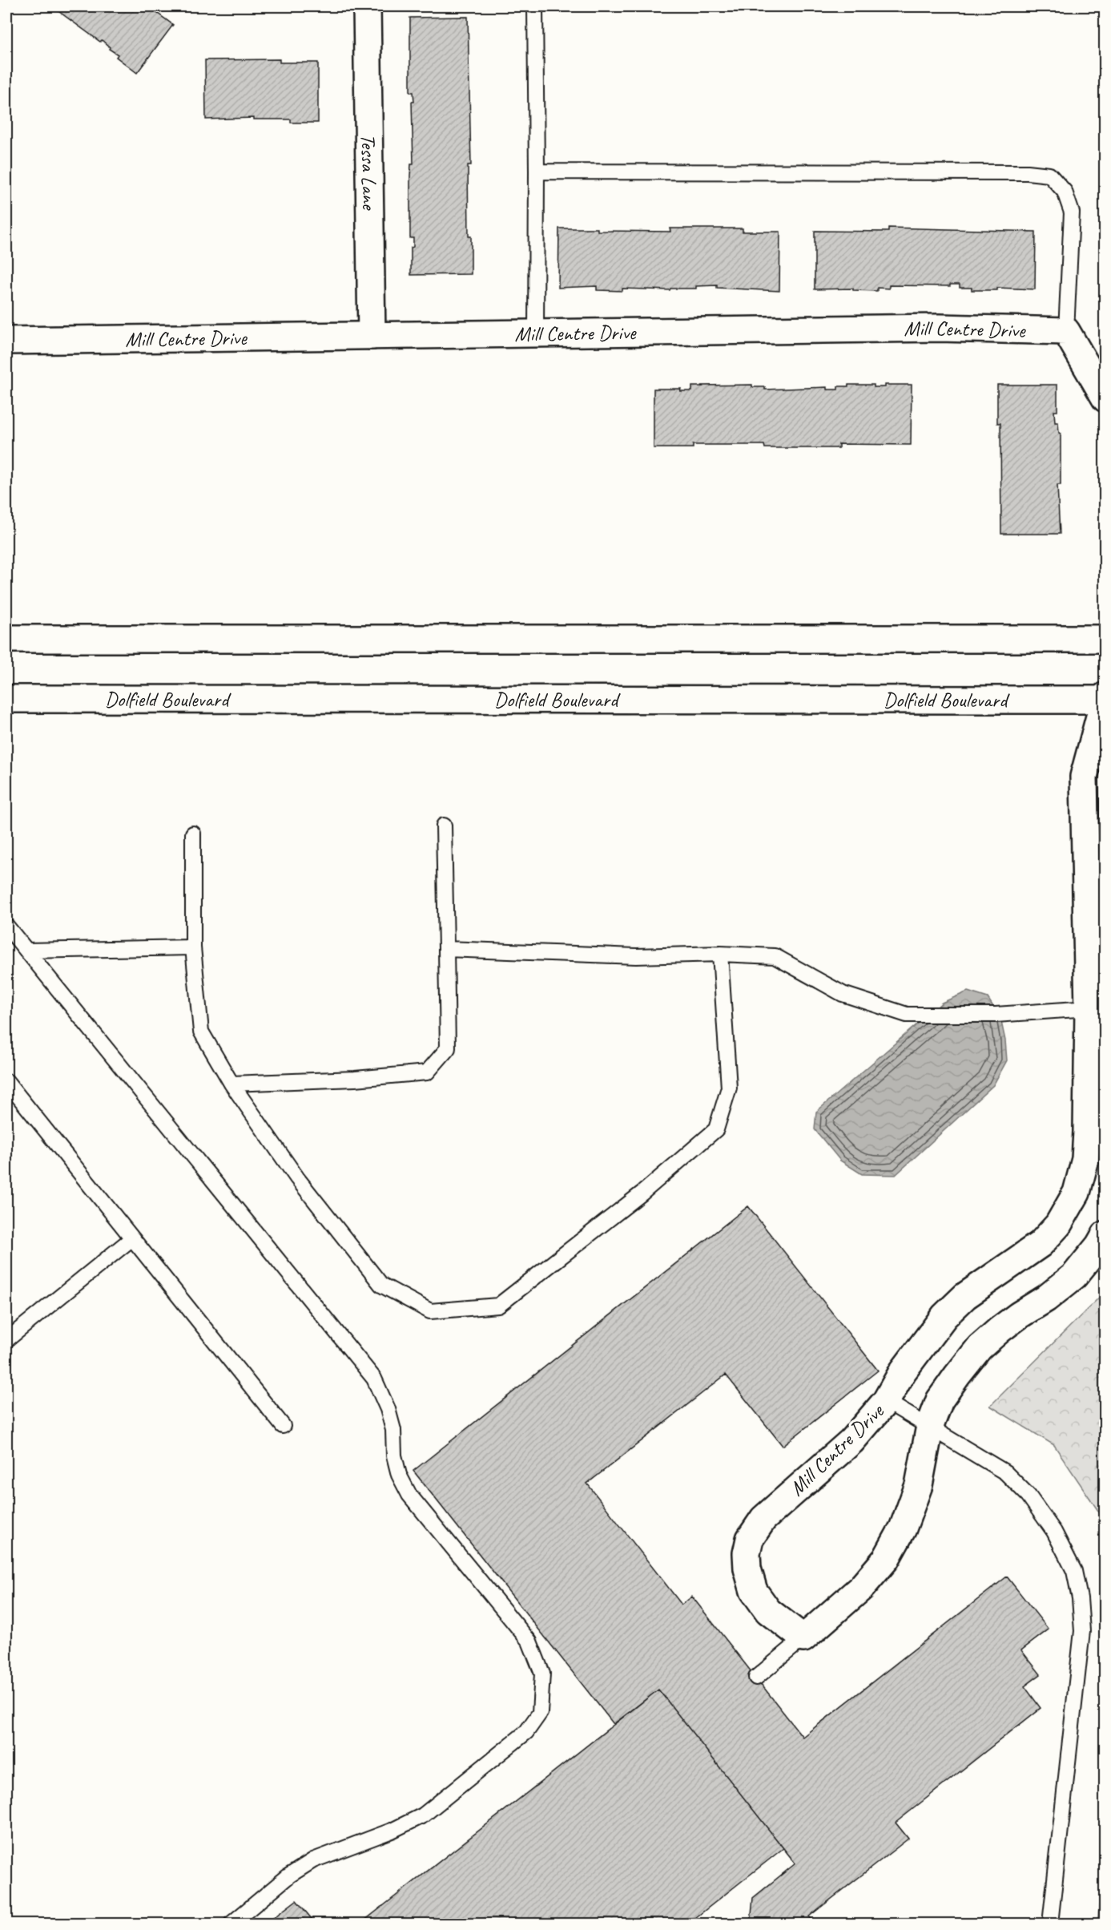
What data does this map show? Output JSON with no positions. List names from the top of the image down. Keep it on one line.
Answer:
{"streets":{"street":["Tessa Lane","Mill Centre Drive","Dolfield Boulevard"]},"crossings":[["Tessa Lane","Mill Centre Drive"],["Mill Centre Drive","Dolfield Boulevard"]]}
